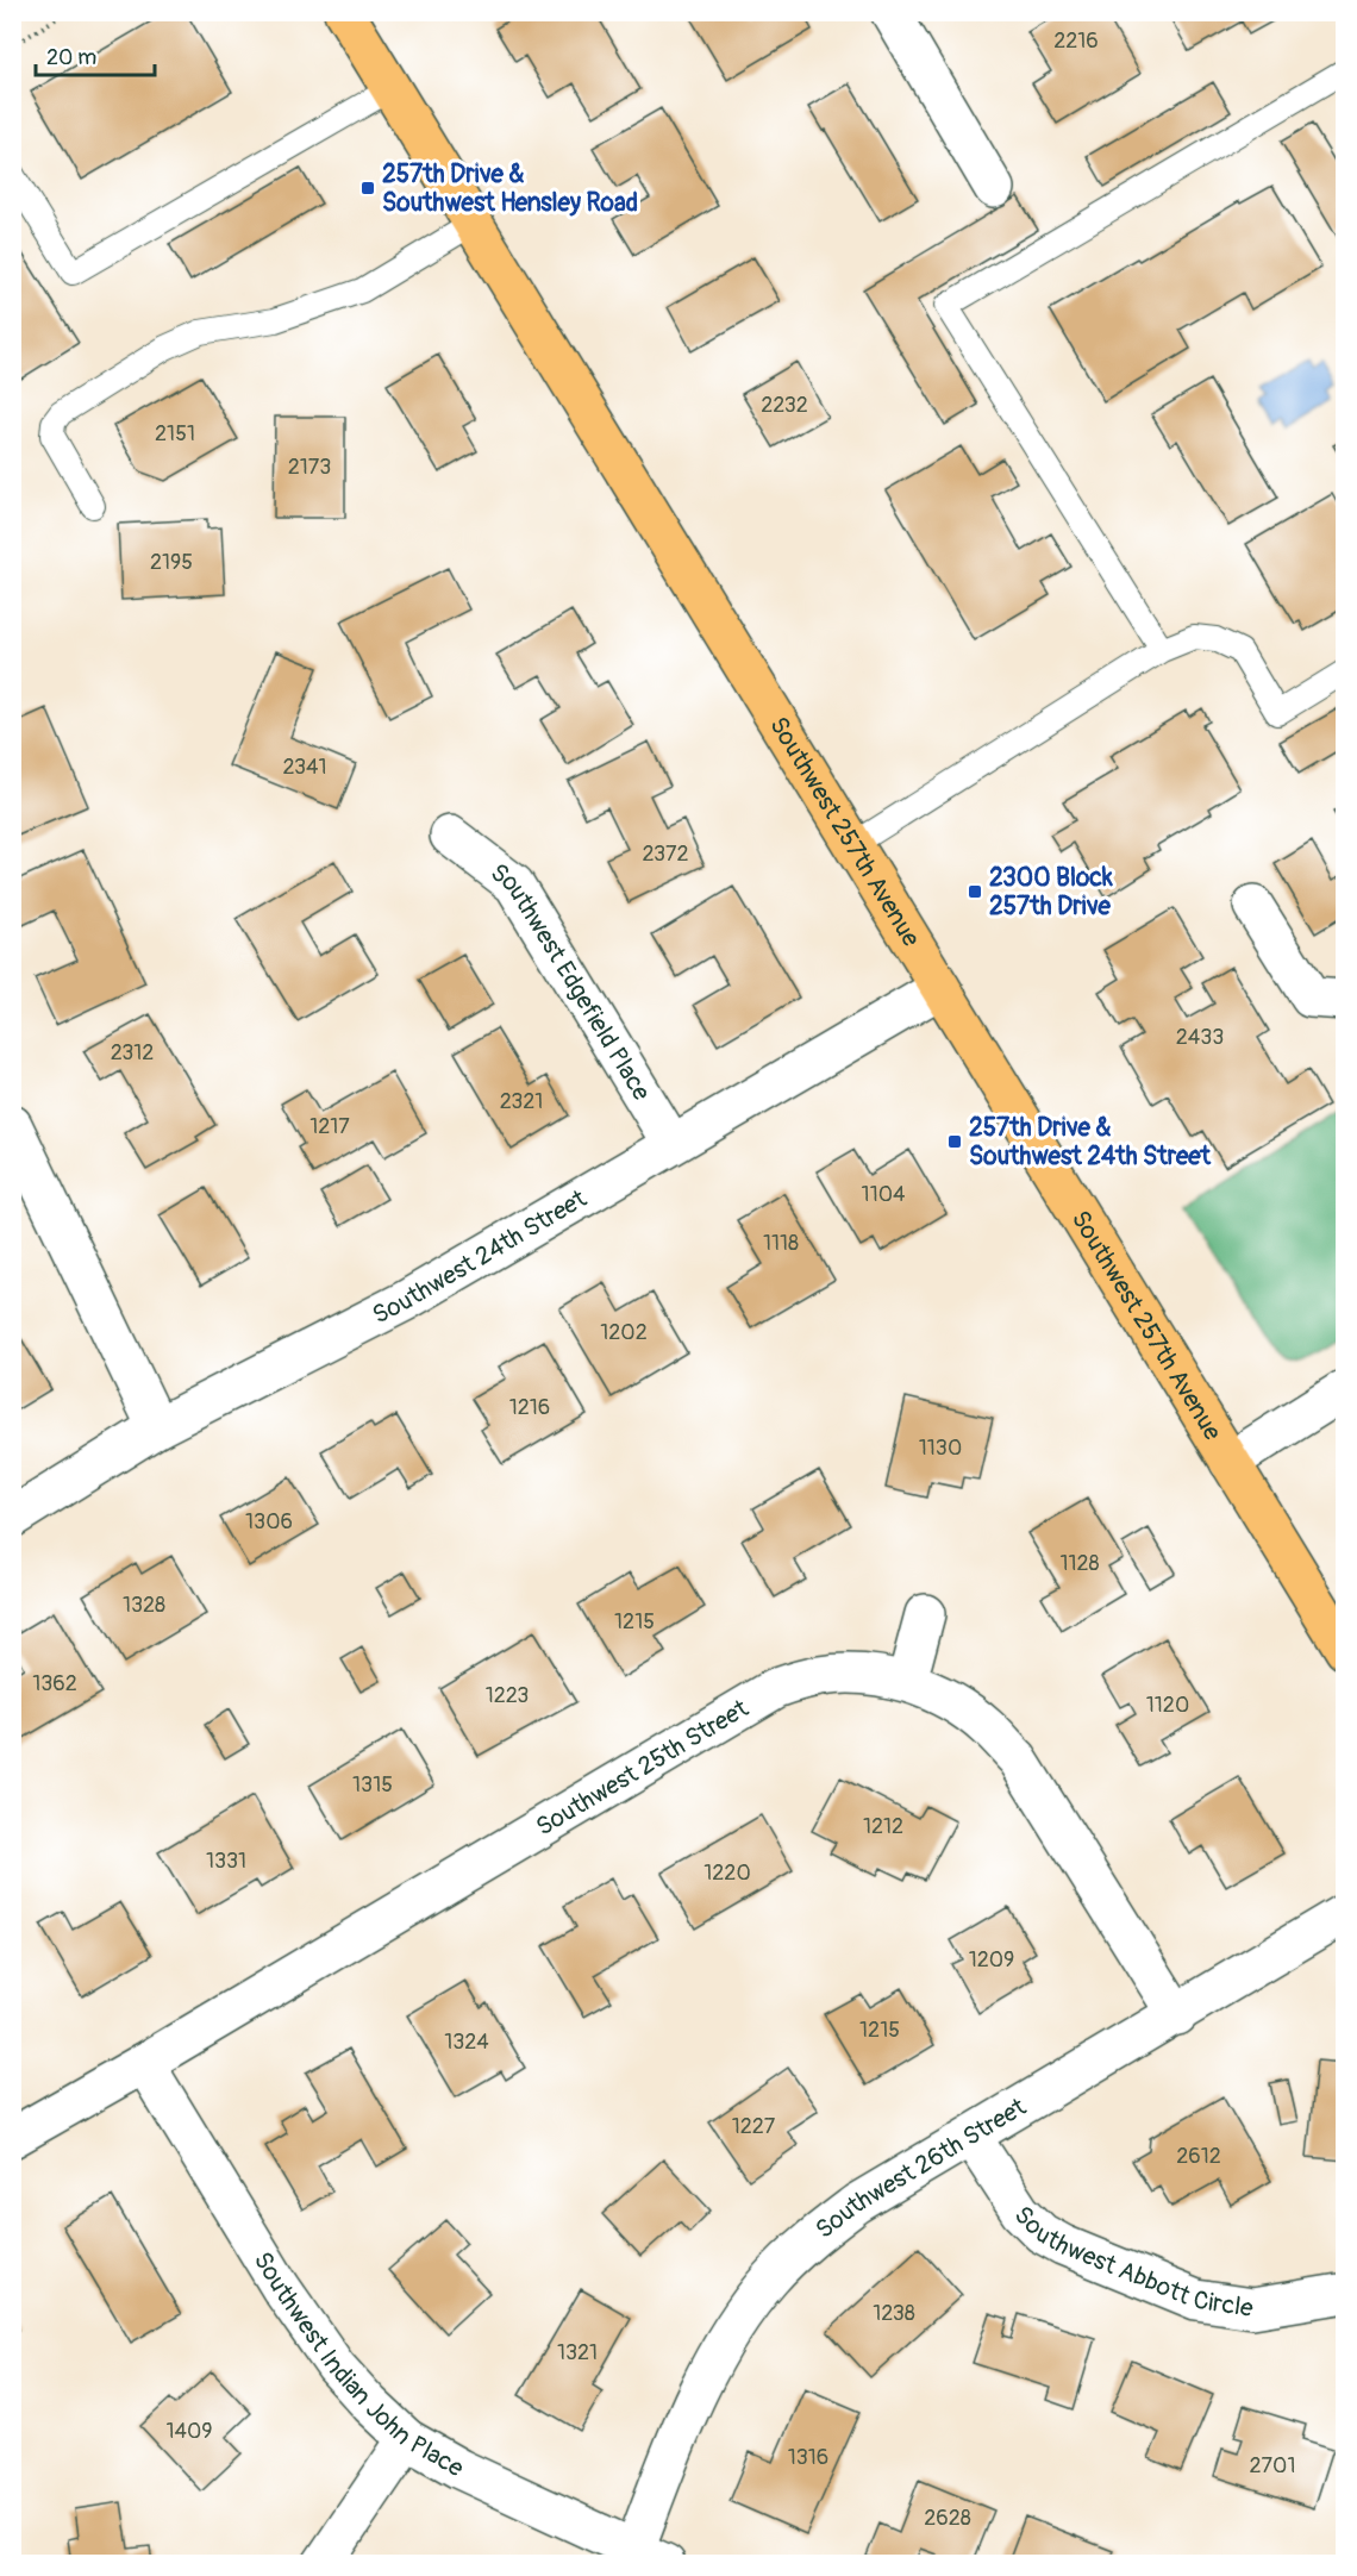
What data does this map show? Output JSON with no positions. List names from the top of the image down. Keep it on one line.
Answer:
{"streets":{"main road":["Southwest 257th Avenue"],"street":["Southwest Edgefield Place","Southwest 24th Street","Southwest 25th Street","Southwest 26th Street","Southwest Abbott Circle","Southwest Indian John Place"]},"crossings":[["Southwest 257th Avenue","Southwest 24th Street"],["Southwest Edgefield Place","Southwest 24th Street"],["Southwest 25th Street","Southwest 26th Street"],["Southwest 25th Street","Southwest Indian John Place"],["Southwest 26th Street","Southwest Abbott Circle"],["Southwest 26th Street","Southwest Indian John Place"]],"places":{"transit":["257th Drive & Southwest Hensley Road","2300 Block 257th Drive","257th Drive & Southwest 24th Street"]},"house_numbers":["2216","2232","2151","2173","2195","2341","2372","2433","2312","2321","1217","1104","1118","1202","1216","1130","1306","1128","1328","1215","1362","1223","1120","1315","1212","1331","1220","1209","1215","1324","1227","2612","1238","1321","1409","1316","2701","2628"],"scale_bar":"20 m"}
